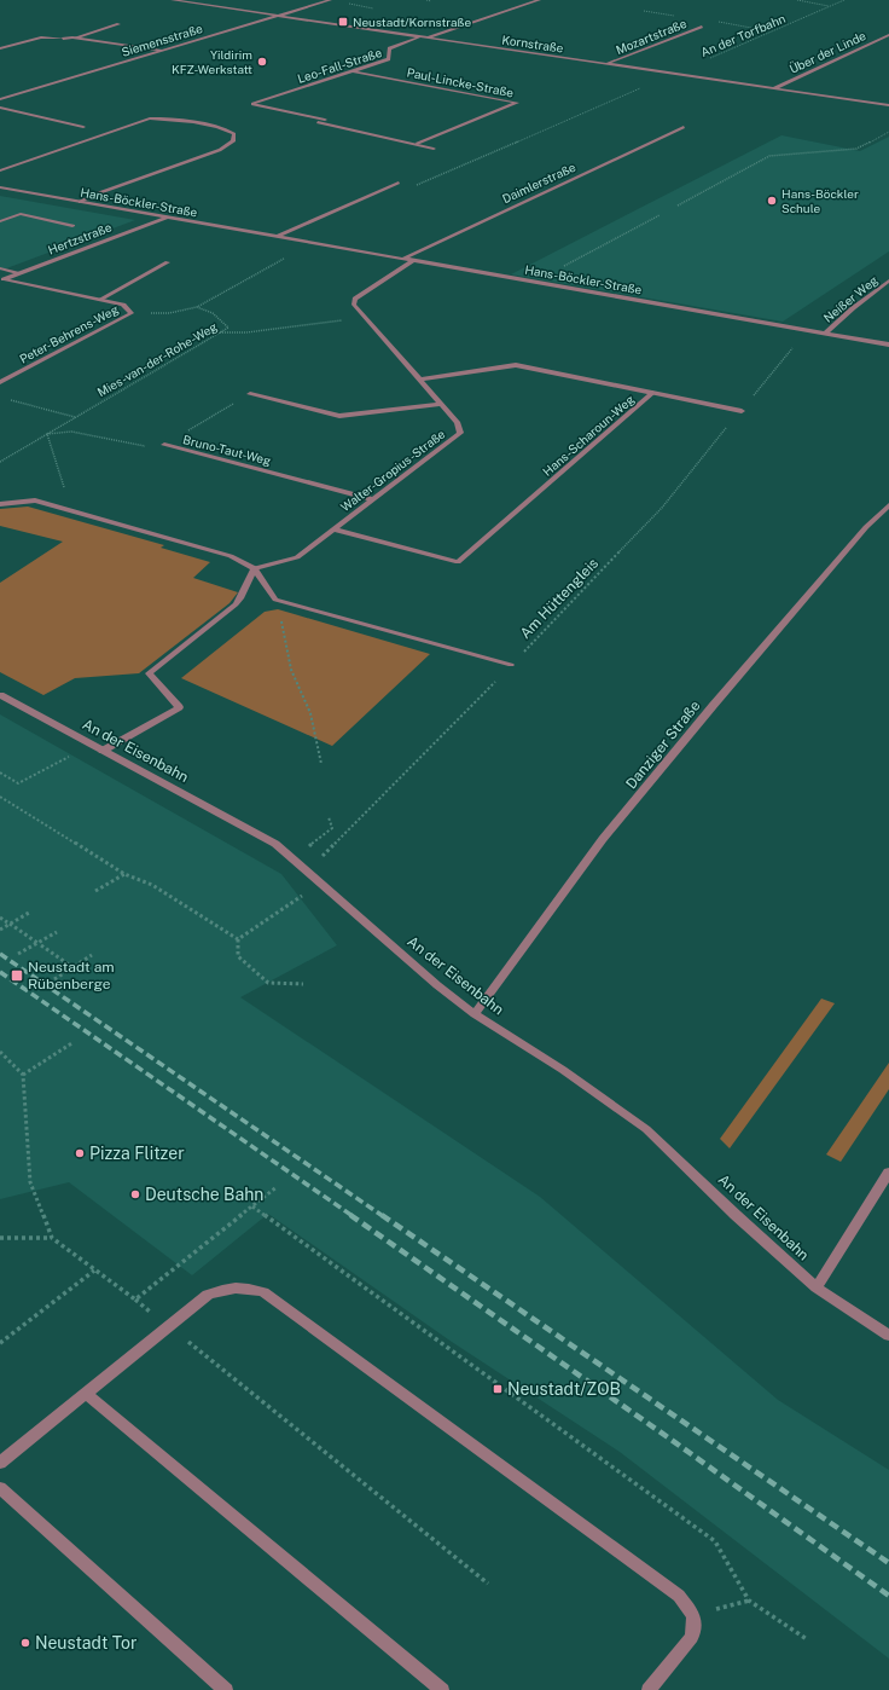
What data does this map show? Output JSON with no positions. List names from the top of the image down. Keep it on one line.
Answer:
{"streets":{"street":["Mozartstraße","Siemensstraße","Kornstraße","Über der Linde","Leo-Fall-Straße","Paul-Lincke-Straße","Daimlerstraße","Hans-Böckler-Straße","Hertzstraße","Neißer Weg","Peter-Behrens-Weg","Hans-Scharoun-Weg","Bruno-Taut-Weg","Walter-Gropius-Straße","Danziger Straße","An der Eisenbahn"],"path":["An der Torfbahn","Mies-van-der-Rohe-Weg","Am Hüttengleis"]},"crossings":[["An der Torfbahn","Kornstraße"],["Mozartstraße","Kornstraße"],["Siemensstraße","Kornstraße"],["Kornstraße","Über der Linde"],["Kornstraße","Leo-Fall-Straße"],["Leo-Fall-Straße","Paul-Lincke-Straße"],["Daimlerstraße","Hans-Böckler-Straße"],["Hans-Böckler-Straße","Hertzstraße"],["Hans-Böckler-Straße","Neißer Weg"],["Hans-Böckler-Straße","Mies-van-der-Rohe-Weg"],["Hans-Böckler-Straße","Walter-Gropius-Straße"],["Hans-Böckler-Straße","Am Hüttengleis"],["Hertzstraße","Peter-Behrens-Weg"],["Hans-Scharoun-Weg","Walter-Gropius-Straße"],["Bruno-Taut-Weg","Walter-Gropius-Straße"],["Am Hüttengleis","An der Eisenbahn"],["Danziger Straße","An der Eisenbahn"]],"places":{"transit":["Neustadt/Kornstraße","Neustadt am Rübenberge","Neustadt/ZOB"],"other":["Yildirim KFZ-Werkstatt","Hans-Böckler Schule","Pizza Flitzer","Deutsche Bahn","Neustadt Tor"]}}
